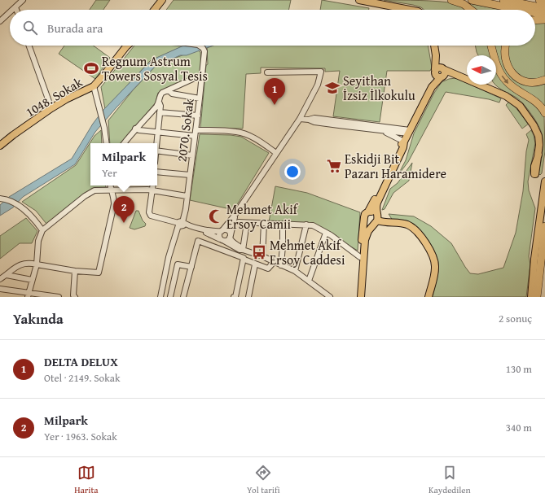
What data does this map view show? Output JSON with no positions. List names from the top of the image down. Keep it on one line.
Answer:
{"streets":{"main road":["1048. Sokak"],"street":["2070. Sokak"]},"places":{"sports":["Regnum Astrum Towers Sosyal Tesis"],"school or university":["Seyithan İzsiz İlkokulu"],"supermarket":["Eskidji Bit Pazarı Haramidere"],"mosque":["Mehmet Akif Ersoy Camii"],"bus stop":["Mehmet Akif Ersoy Caddesi"]},"north":"left","page":{"search":"Burada ara","pins":["1","2"],"popup":["Milpark","Yer"],"heading":["Yakında","2 sonuç"],"list":[{"mark":"1","name":"DELTA DELUX","note":"Otel · 2149. Sokak","value":"130 m"},{"mark":"2","name":"Milpark","note":"Yer · 1963. Sokak","value":"340 m"}],"nav":["Harita","Yol tarifi","Kaydedilen"]}}
